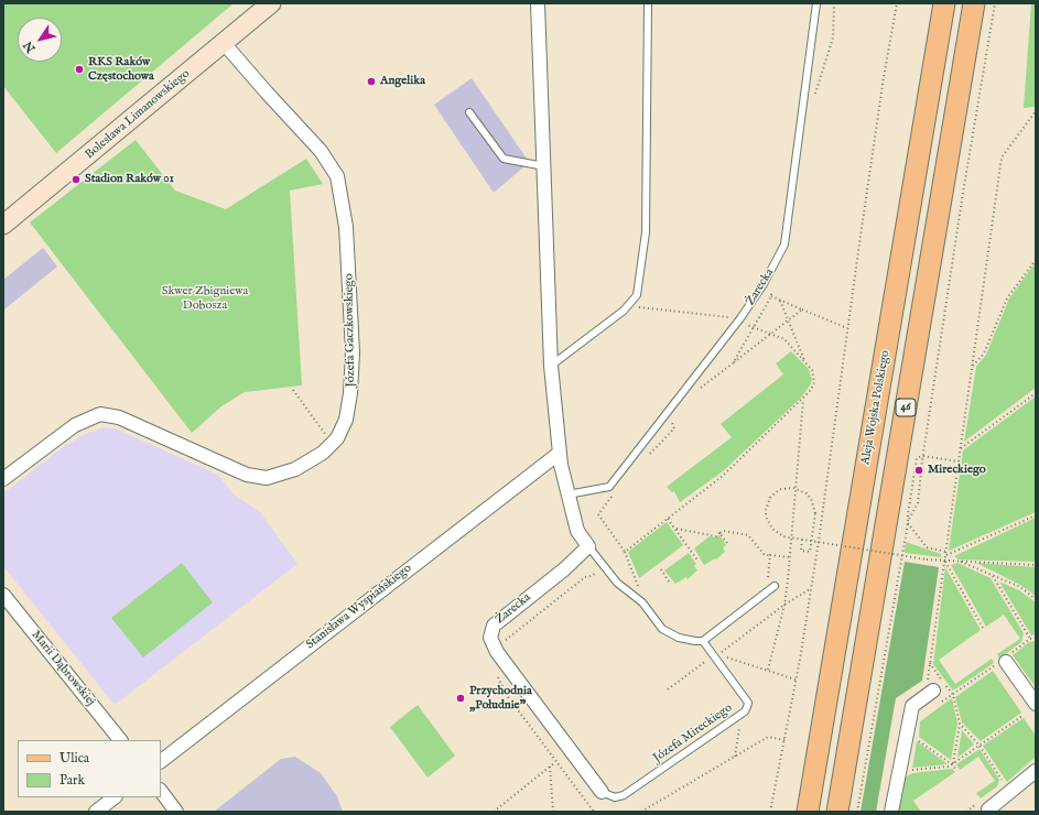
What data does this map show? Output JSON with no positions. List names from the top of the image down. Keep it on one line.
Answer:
{"streets":{"main road":["Aleja Wojska Polskiego","46"],"street":["Bolesława Limanowskiego","Żarecka","Józefa Gaczkowskiego","Stanisława Wyspiańskiego","Marii Dąbrowskiej"],"lane":["Józefa Mireckiego"]},"crossings":[["Bolesława Limanowskiego","Józefa Gaczkowskiego"],["Żarecka","Józefa Mireckiego"]],"parks":["Skwer Zbigniewa Dobosza"],"places":["RKS Raków Częstochowa","Angelika","Stadion Raków 01","Mireckiego","Przychodnia „Południe”"],"legend":["Ulica","Park"],"north":"bottom left"}
